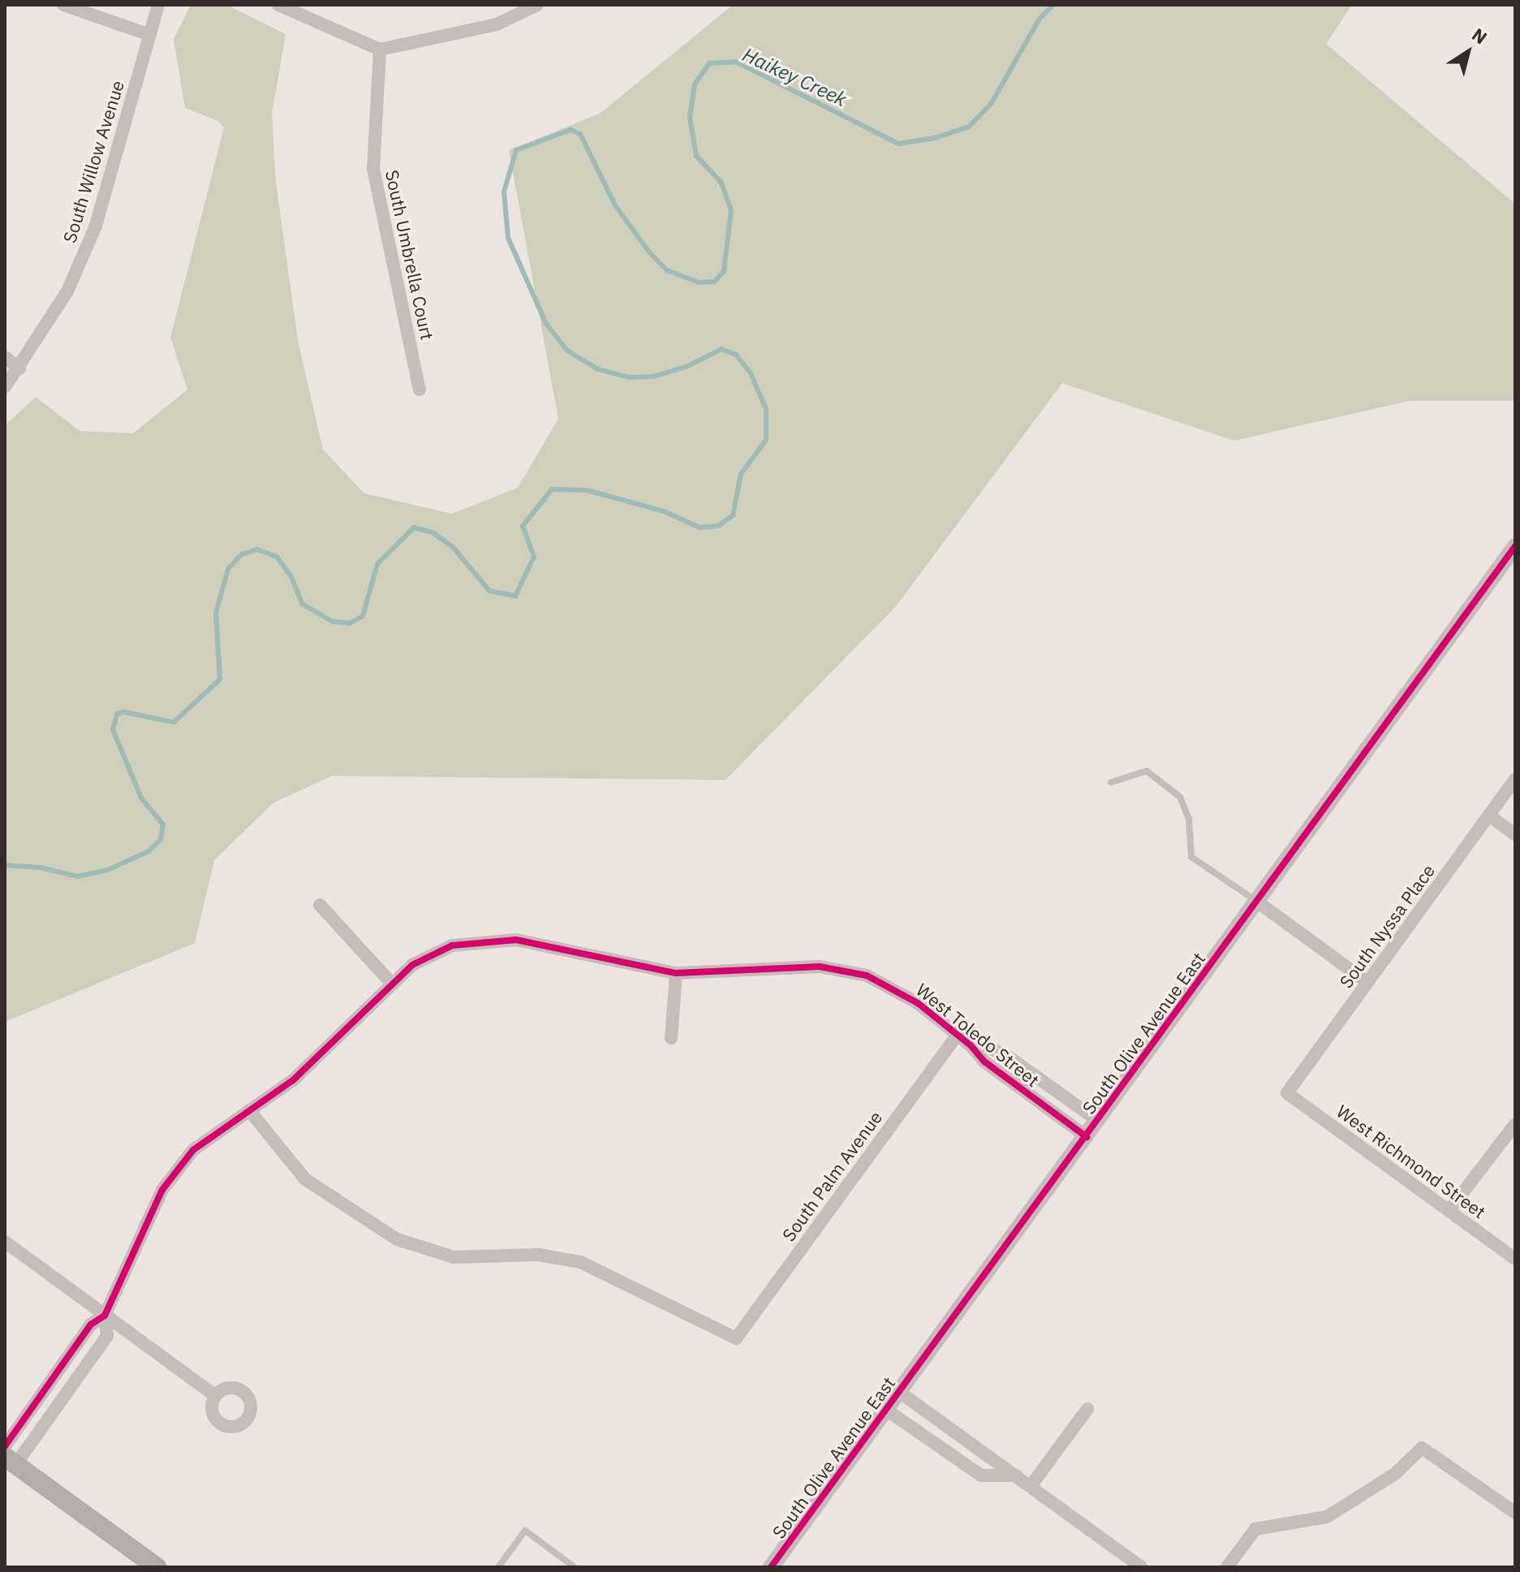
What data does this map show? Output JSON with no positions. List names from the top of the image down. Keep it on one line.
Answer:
{"streets":{"street":["South Willow Avenue","South Umbrella Court","South Nyssa Place","South Olive Avenue East","West Toledo Street","West Richmond Street","South Palm Avenue"]},"crossings":[["South Nyssa Place","West Richmond Street"],["South Olive Avenue East","West Toledo Street"],["West Toledo Street","South Palm Avenue"]],"water":["Haikey Creek"],"north":"top right"}
